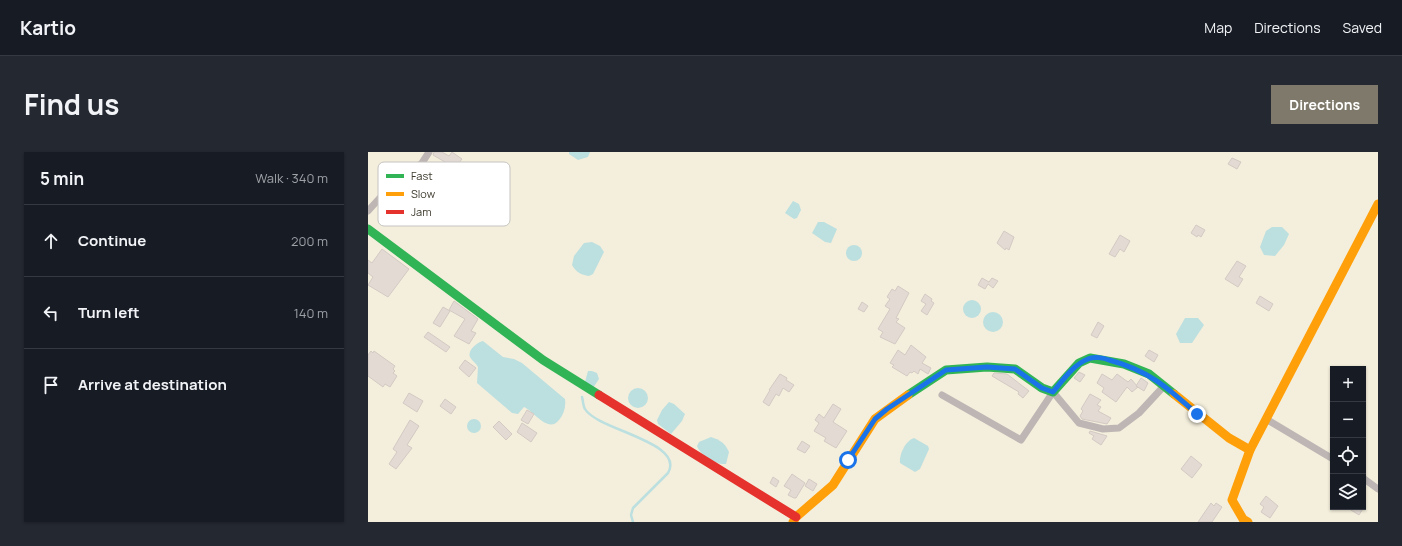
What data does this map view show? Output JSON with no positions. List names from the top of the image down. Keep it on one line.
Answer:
{"legend":["Fast","Slow","Jam"],"page":{"header":"Kartio","nav":["Map","Directions","Saved"],"title":"Find us","buttons":"Directions","heading":["5 min","Walk · 340 m"],"list":[["Continue","200 m"],["Turn left","140 m"],"Arrive at destination"],"map_buttons":["+","−"]}}
